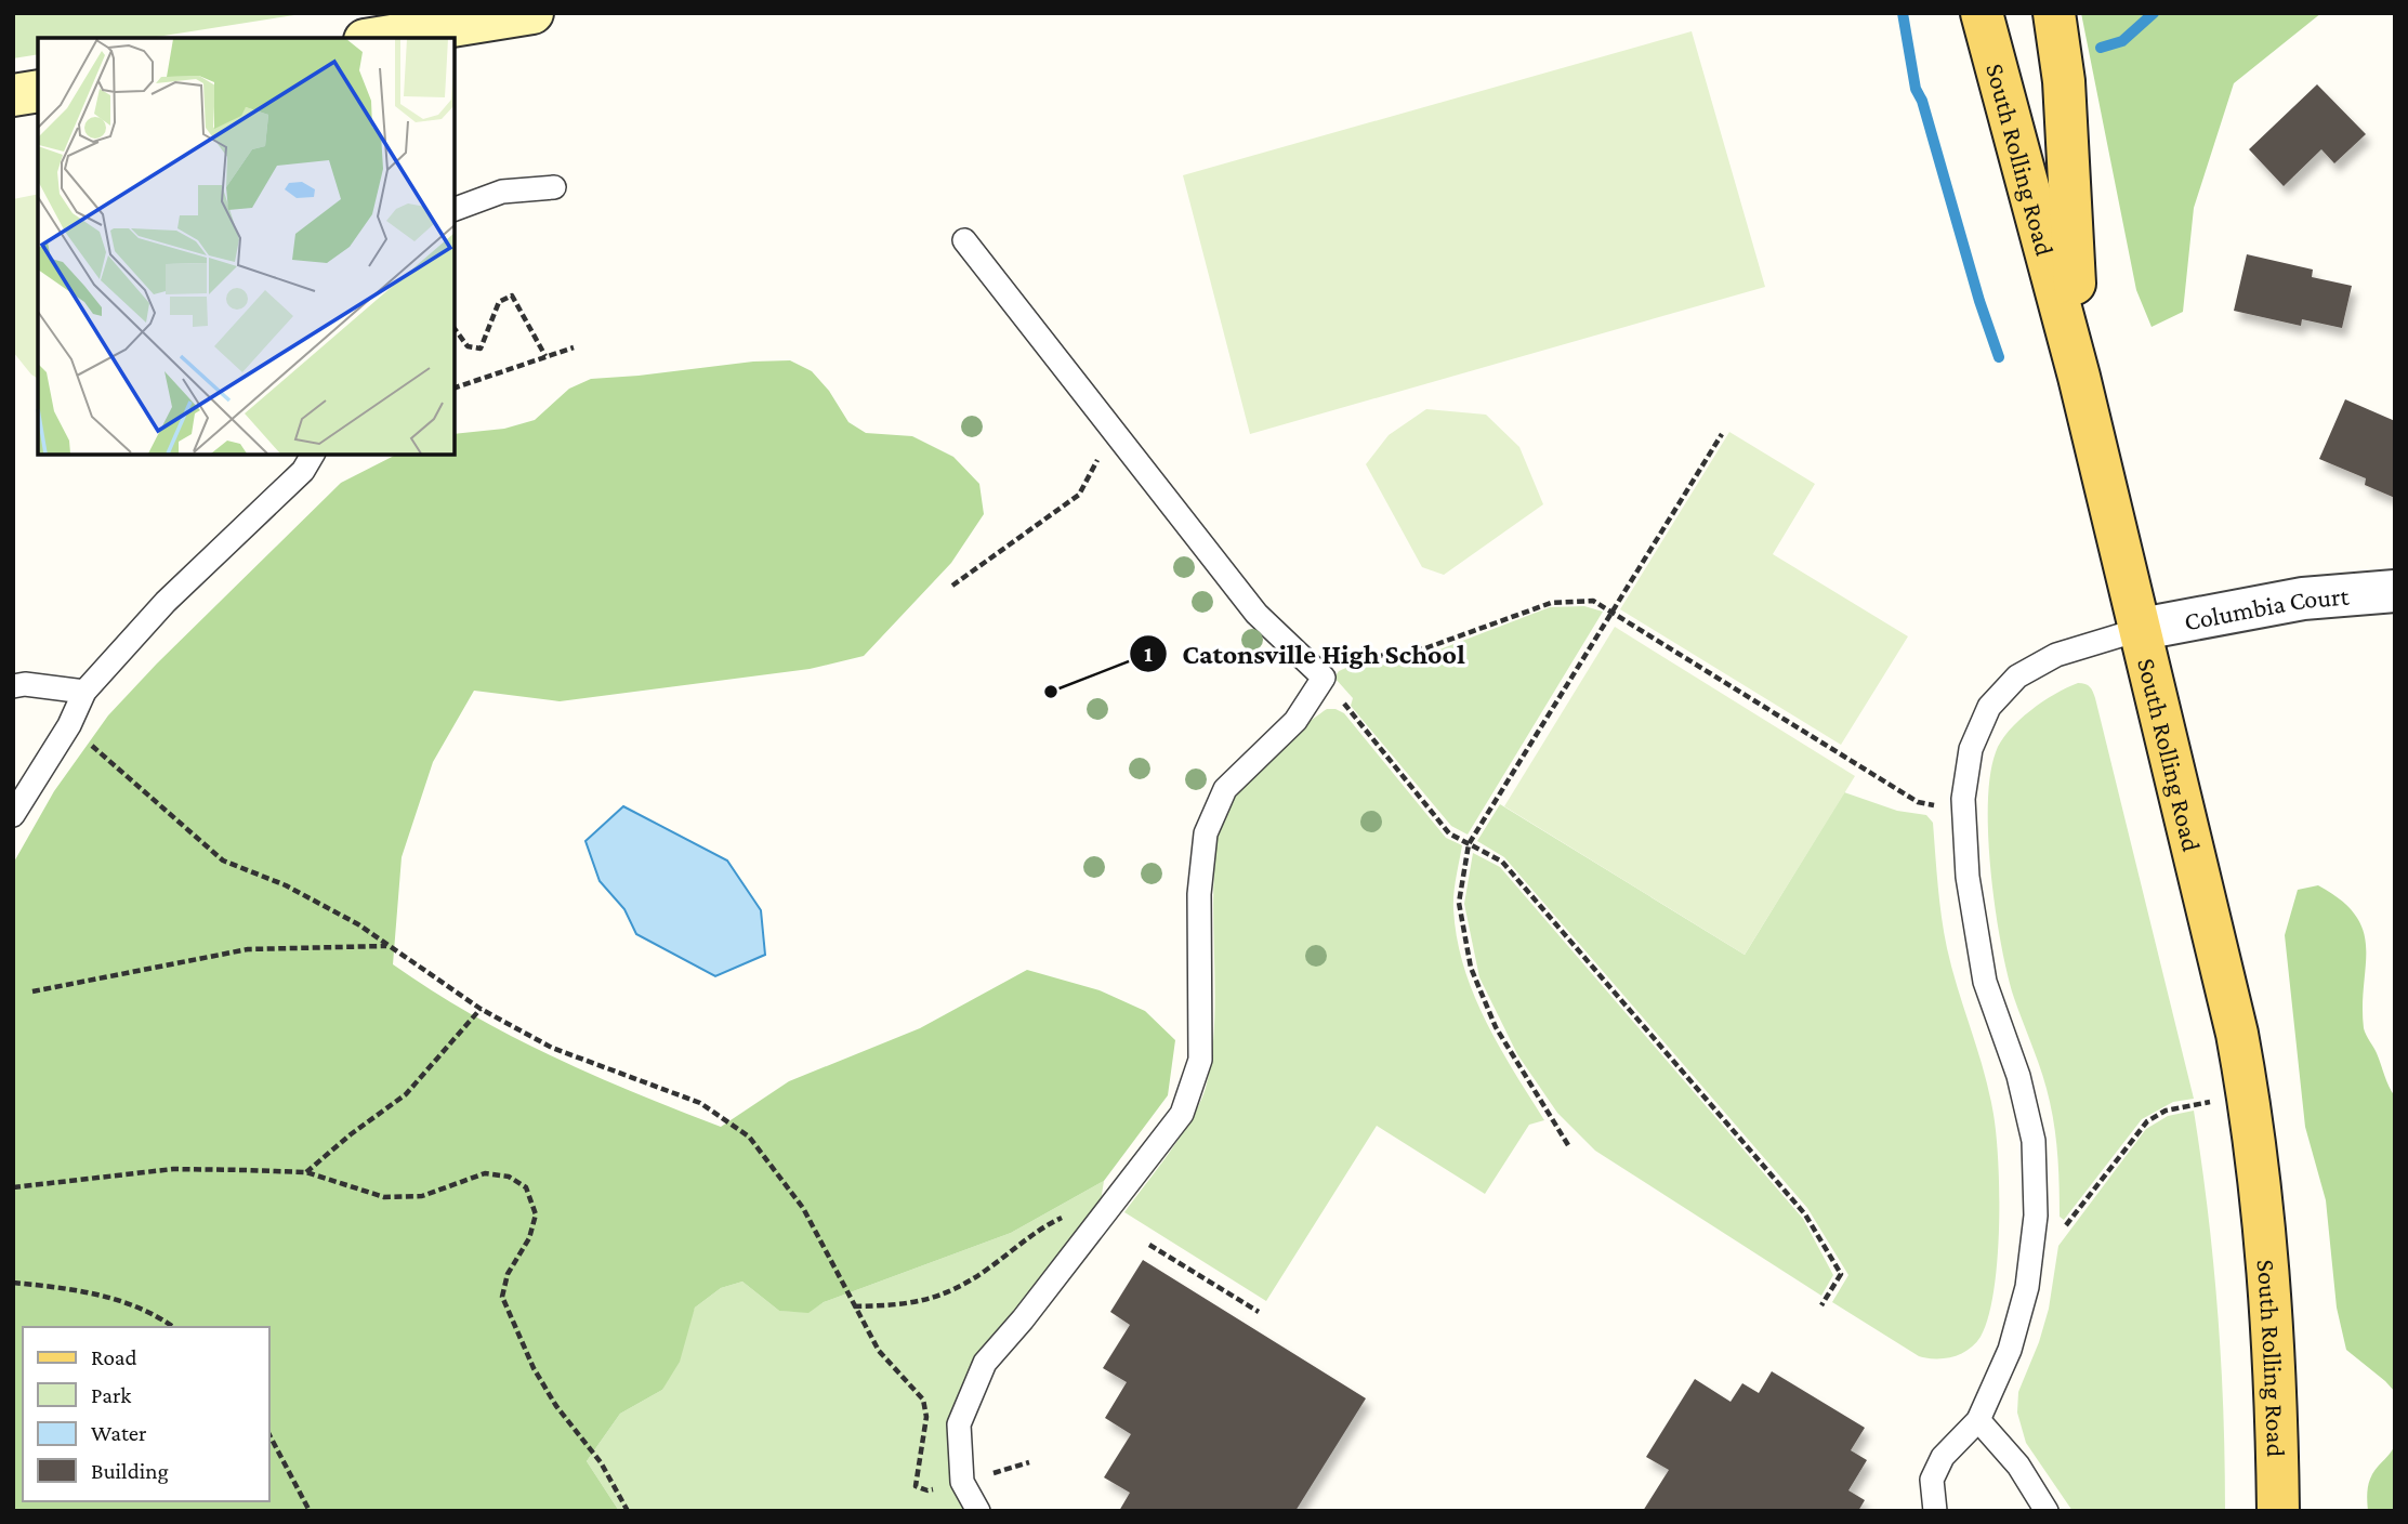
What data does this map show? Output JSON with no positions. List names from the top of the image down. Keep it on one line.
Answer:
{"streets":{"main road":["South Rolling Road"],"street":["Columbia Court"]},"crossings":[["South Rolling Road","Columbia Court"]],"places":["Catonsville High School"],"legend":["Road","Park","Water","Building"]}
